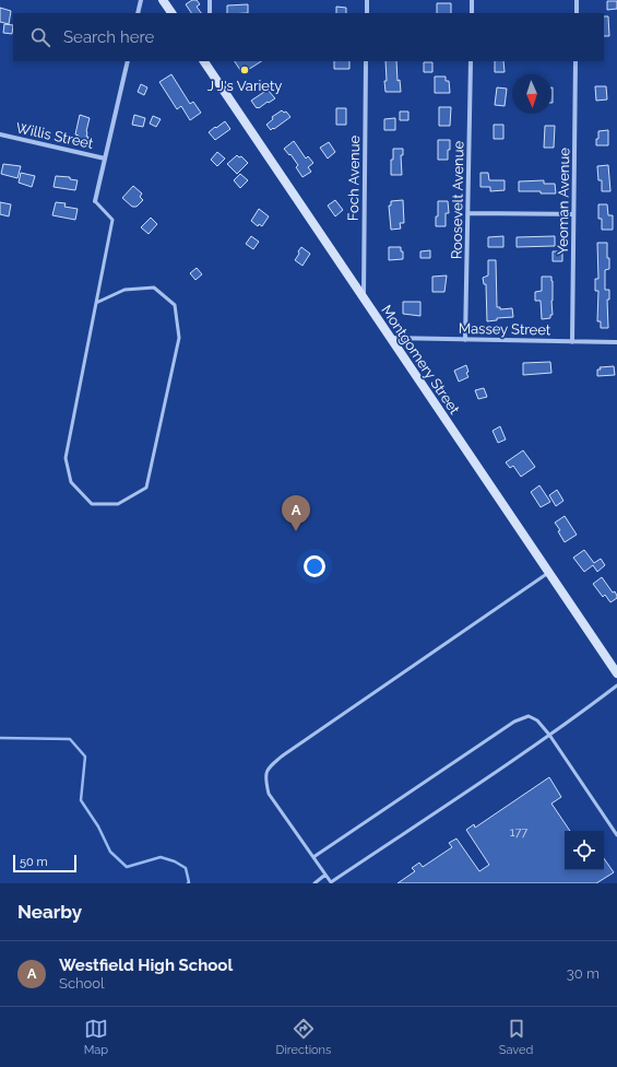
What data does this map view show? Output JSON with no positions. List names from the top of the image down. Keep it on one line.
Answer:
{"streets":{"main road":["Montgomery Street"],"street":["Willis Street","Foch Avenue","Roosevelt Avenue","Yeoman Avenue","Massey Street"]},"crossings":[["Foch Avenue","Montgomery Street"],["Roosevelt Avenue","Massey Street"],["Yeoman Avenue","Massey Street"],["Massey Street","Montgomery Street"]],"places":["J J's Variety"],"house_numbers":["177"],"scale_bar":"50 m","north":"bottom","page":{"search":"Search here","pins":"A","scale":"50 m","heading":"Nearby","list":[{"mark":"A","name":"Westfield High School","note":"School","value":"30 m"}],"nav":["Map","Directions","Saved"]}}
